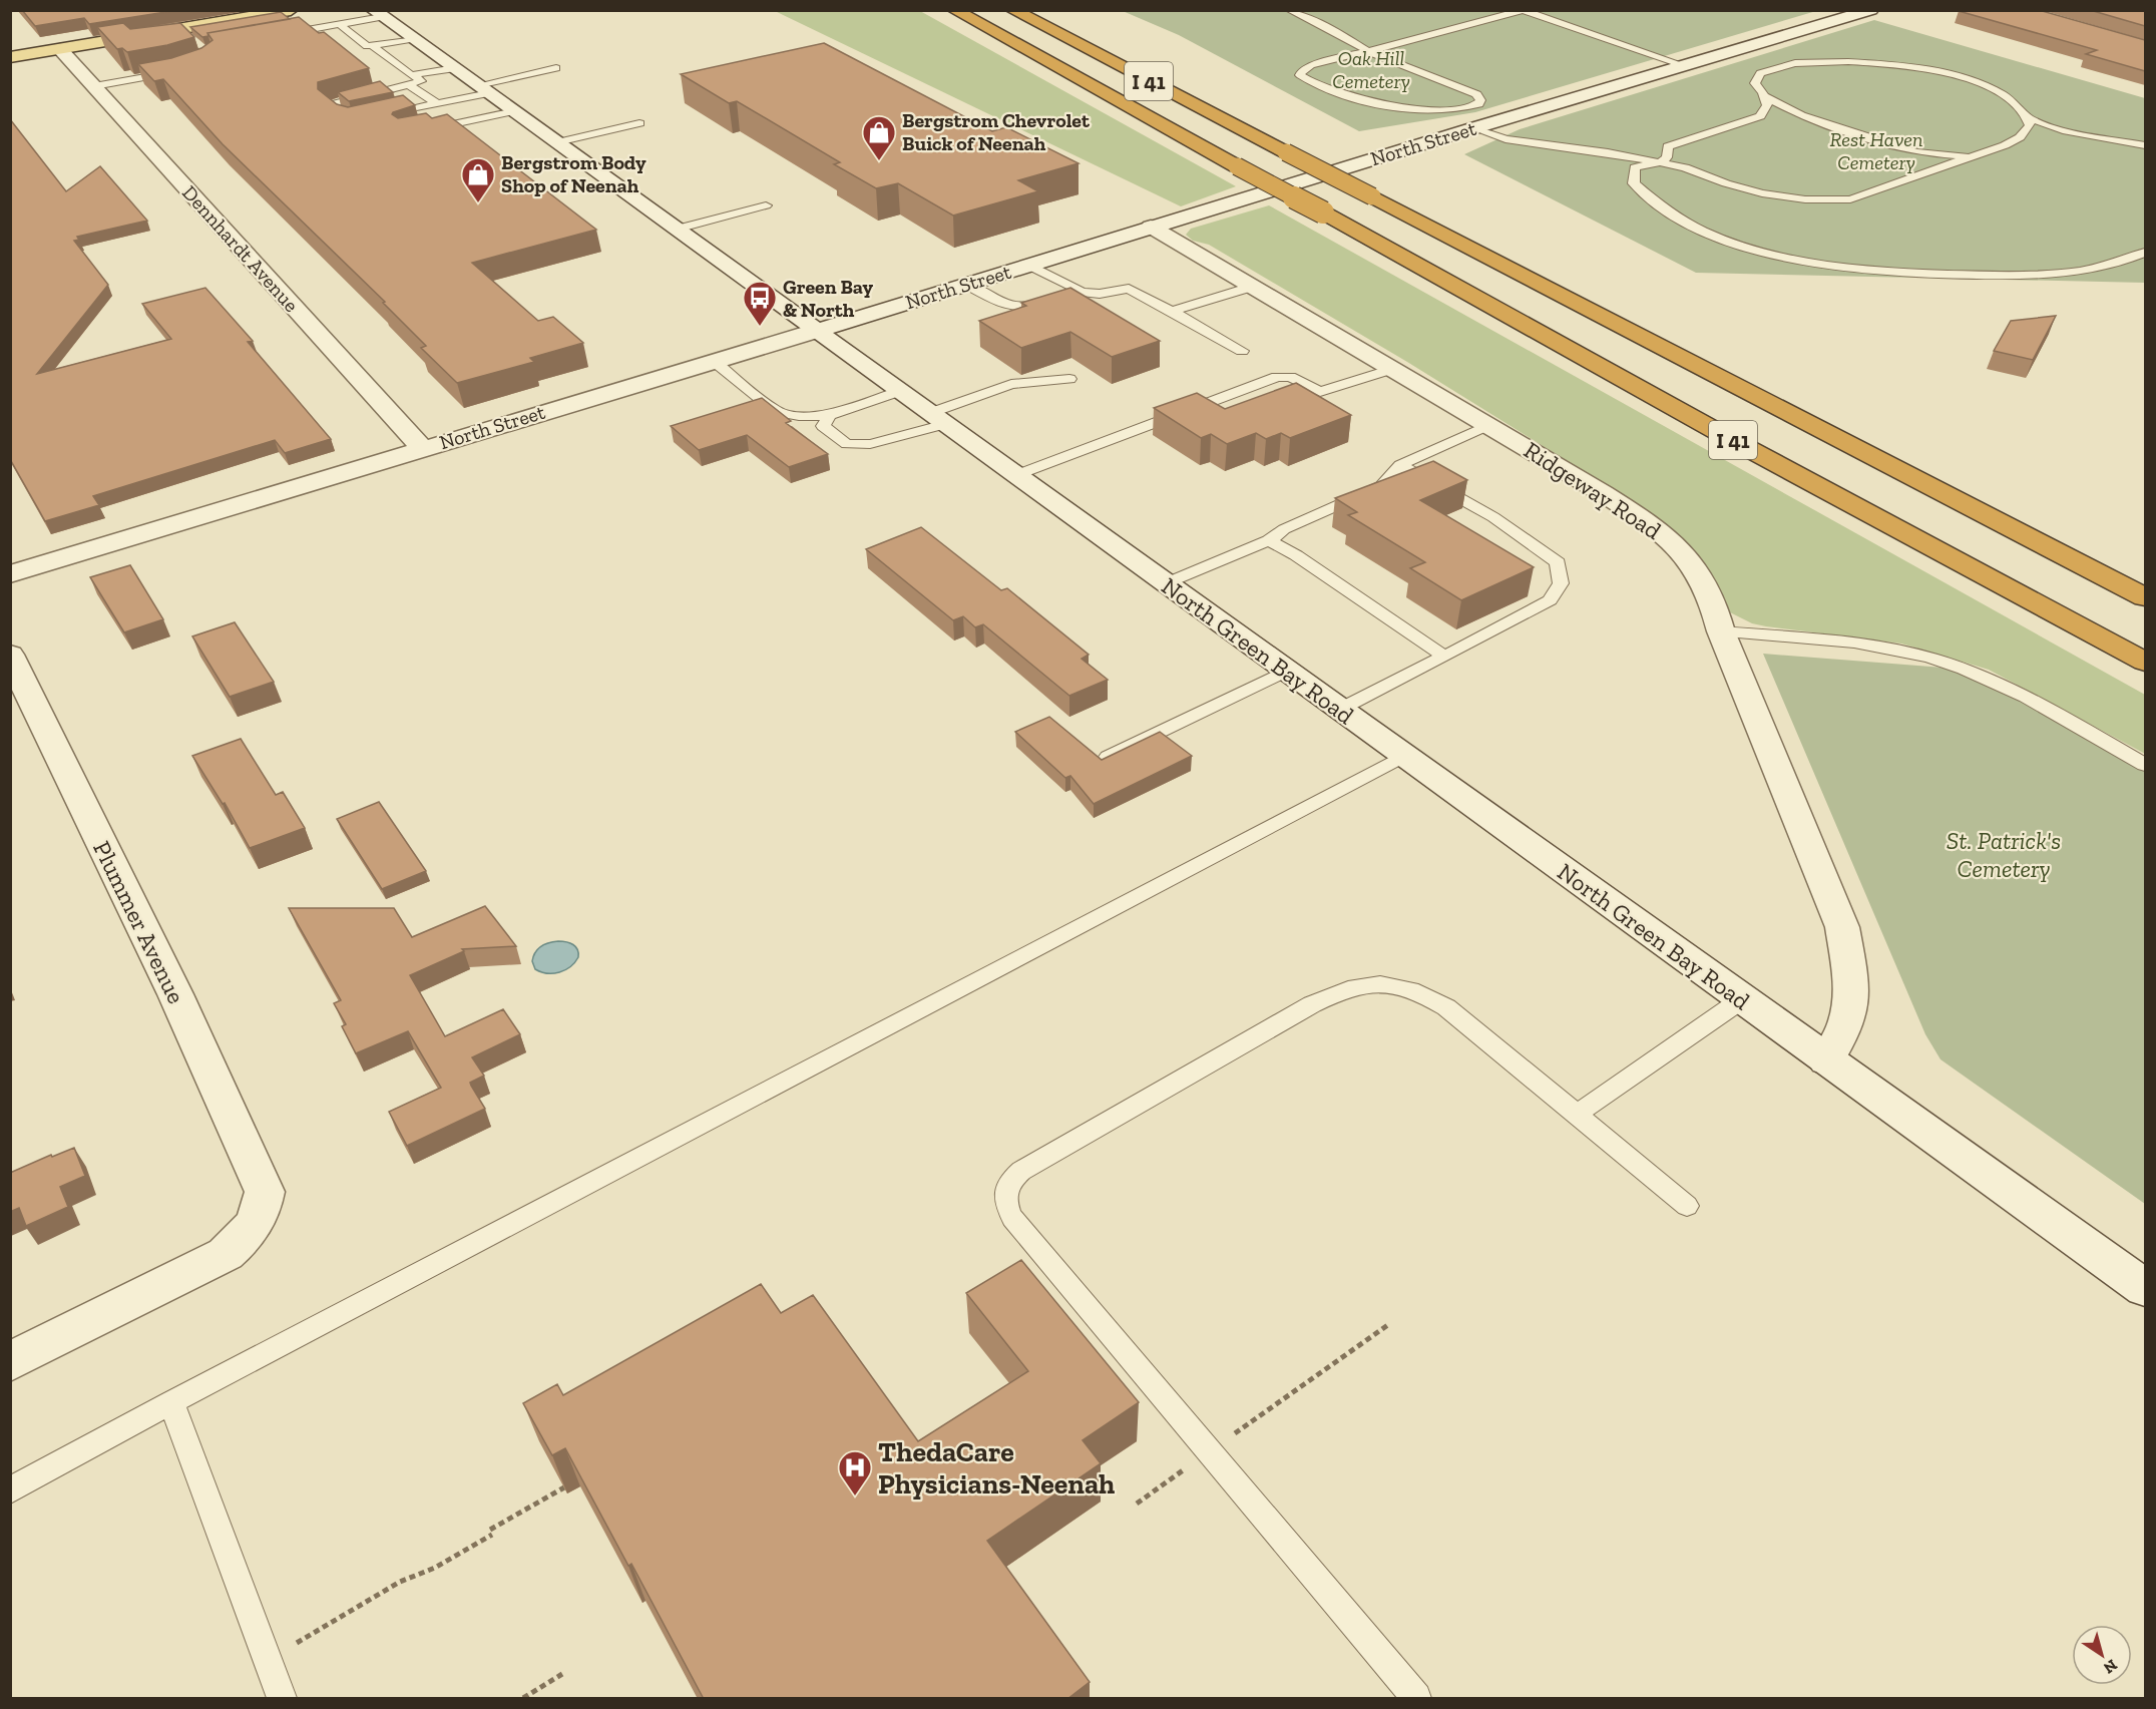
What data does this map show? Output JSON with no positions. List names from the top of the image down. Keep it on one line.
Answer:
{"streets":{"highway":["I 41"],"street":["North Street","Dennhardt Avenue","Ridgeway Road","North Green Bay Road","Plummer Avenue"]},"crossings":[["North Street","Dennhardt Avenue"],["North Street","Ridgeway Road"],["North Street","North Green Bay Road"],["Ridgeway Road","North Green Bay Road"]],"parks":["Oak Hill Cemetery","Rest Haven Cemetery","St. Patrick's Cemetery"],"places":{"shop":["Bergstrom Chevrolet Buick of Neenah","Bergstrom Body Shop of Neenah"],"bus stop":["Green Bay & North"],"hospital":["ThedaCare Physicians-Neenah"]},"north":"bottom right"}
